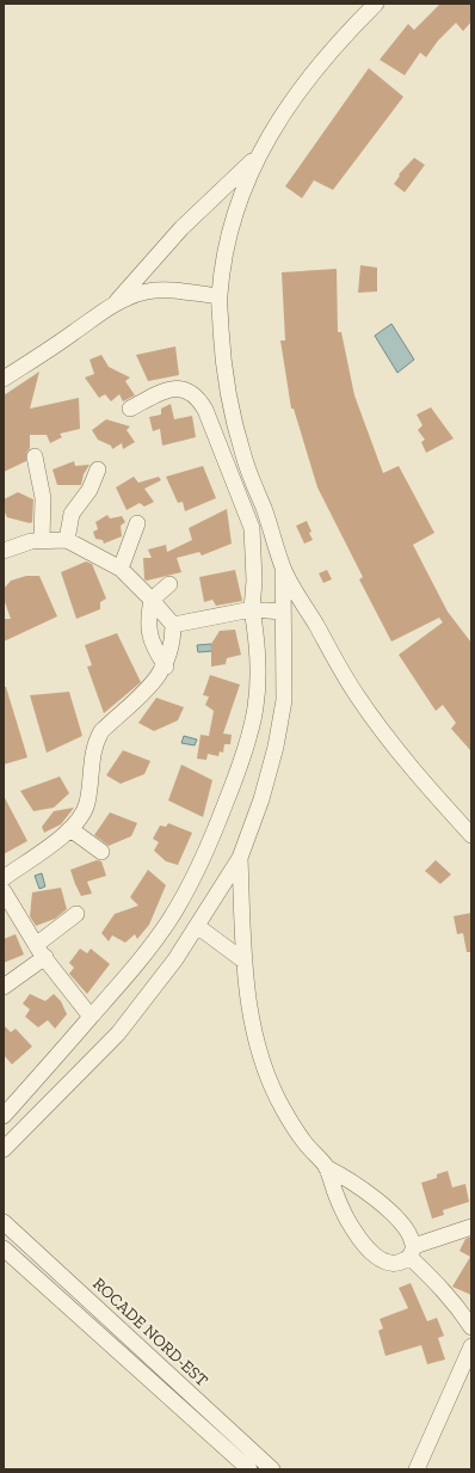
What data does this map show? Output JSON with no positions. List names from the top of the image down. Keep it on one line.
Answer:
{"streets":{"street":["ROCADE NORD-EST"]}}
